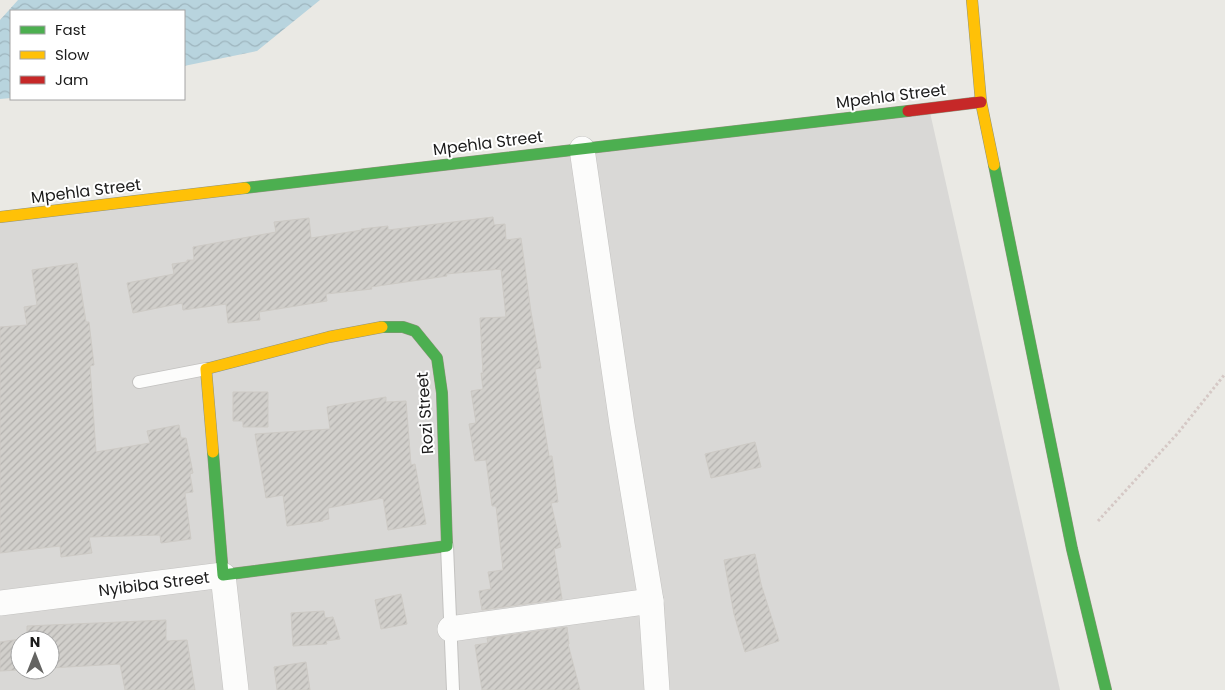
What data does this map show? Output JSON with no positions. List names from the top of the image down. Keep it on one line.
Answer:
{"streets":{"street":["Mpehla Street","Rozi Street","Nyibiba Street"]},"legend":["Fast","Slow","Jam"],"north":"top"}
